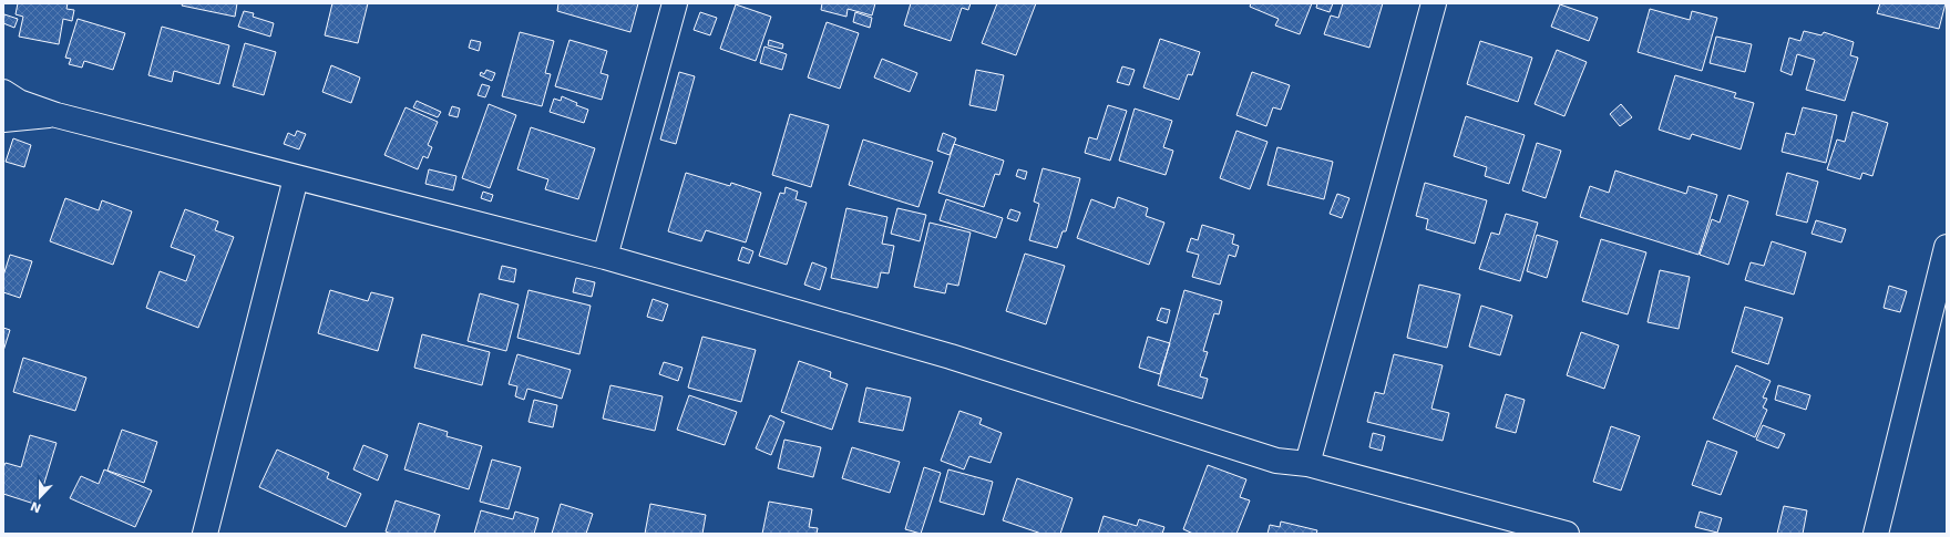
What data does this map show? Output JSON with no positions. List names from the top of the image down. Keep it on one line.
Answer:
{"north":"bottom"}
